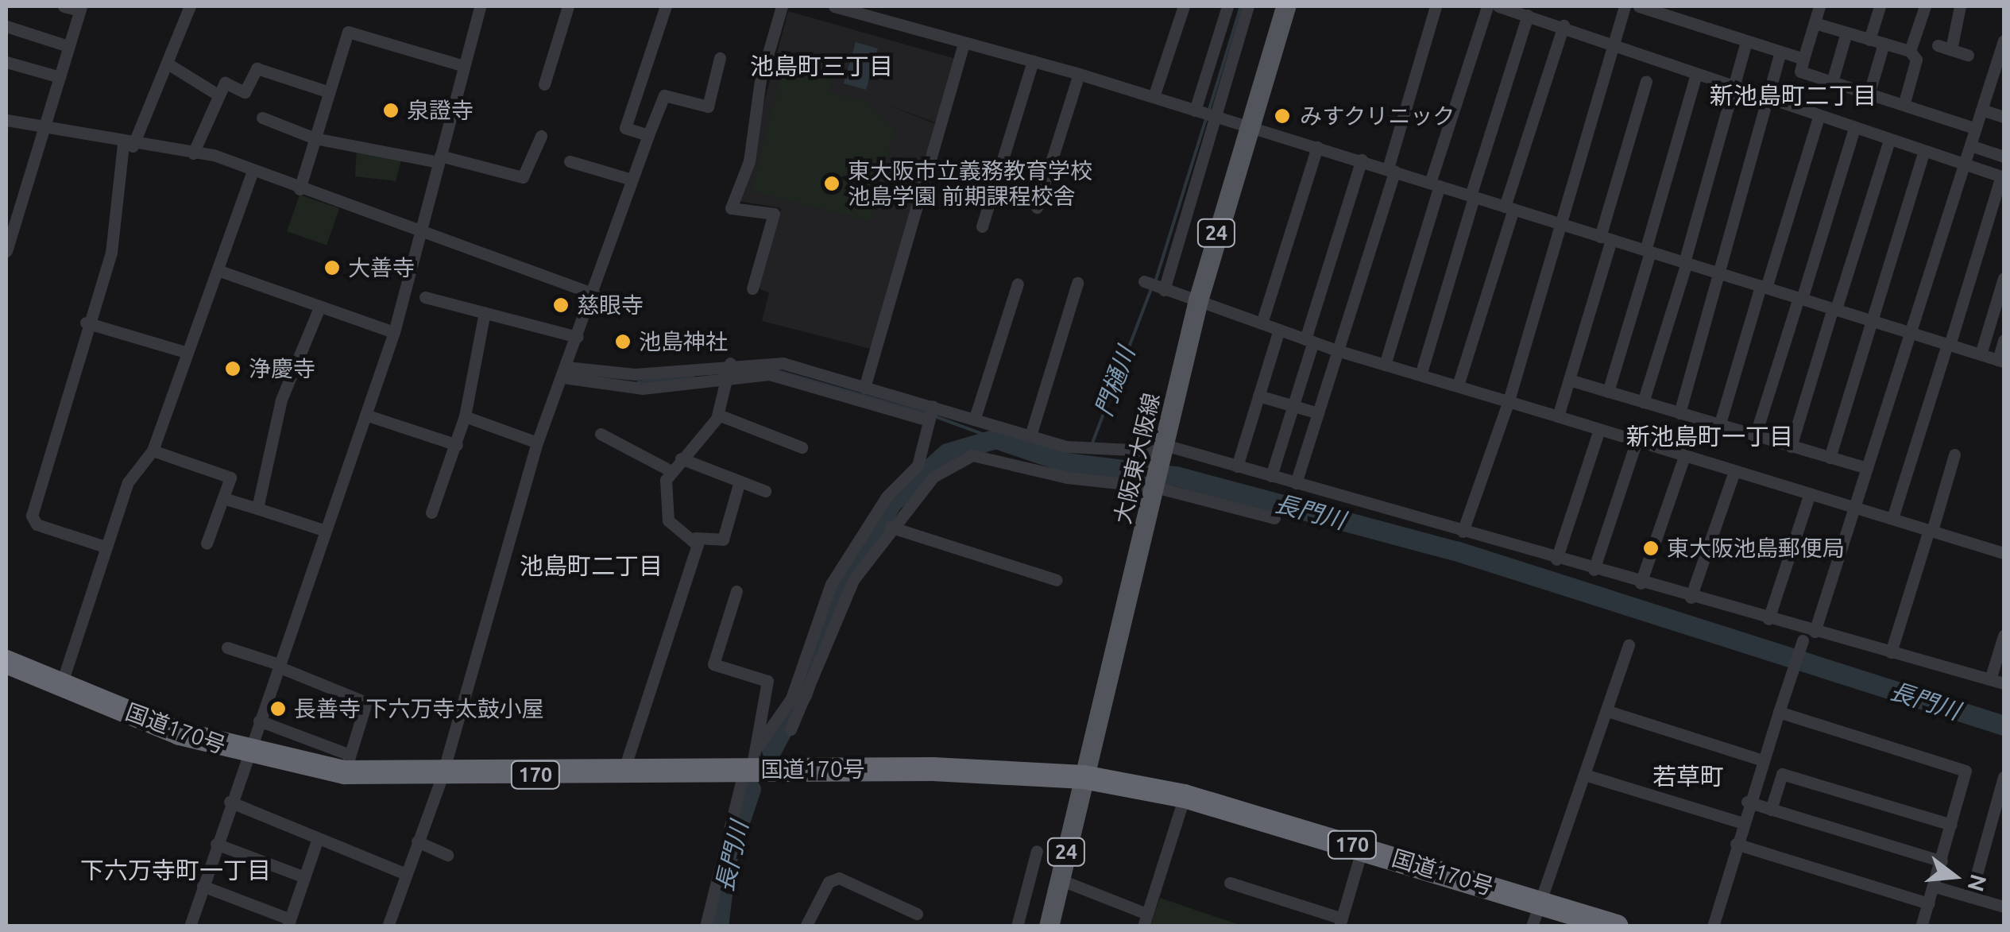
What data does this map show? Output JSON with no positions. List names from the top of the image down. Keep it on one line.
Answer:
{"streets":{"highway":["国道170号","170"],"main road":["24","大阪東大阪線"]},"crossings":[["大阪東大阪線","国道170号"]],"districts":["池島町三丁目","新池島町二丁目","新池島町一丁目","池島町二丁目","若草町","下六万寺町一丁目"],"water":["門樋川","長門川"],"places":["泉證寺","みすクリニック","東大阪市立義務教育学校 池島学園 前期課程校舎","大善寺","慈眼寺","池島神社","浄慶寺","東大阪池島郵便局","長善寺 下六万寺太鼓小屋"],"north":"right"}
